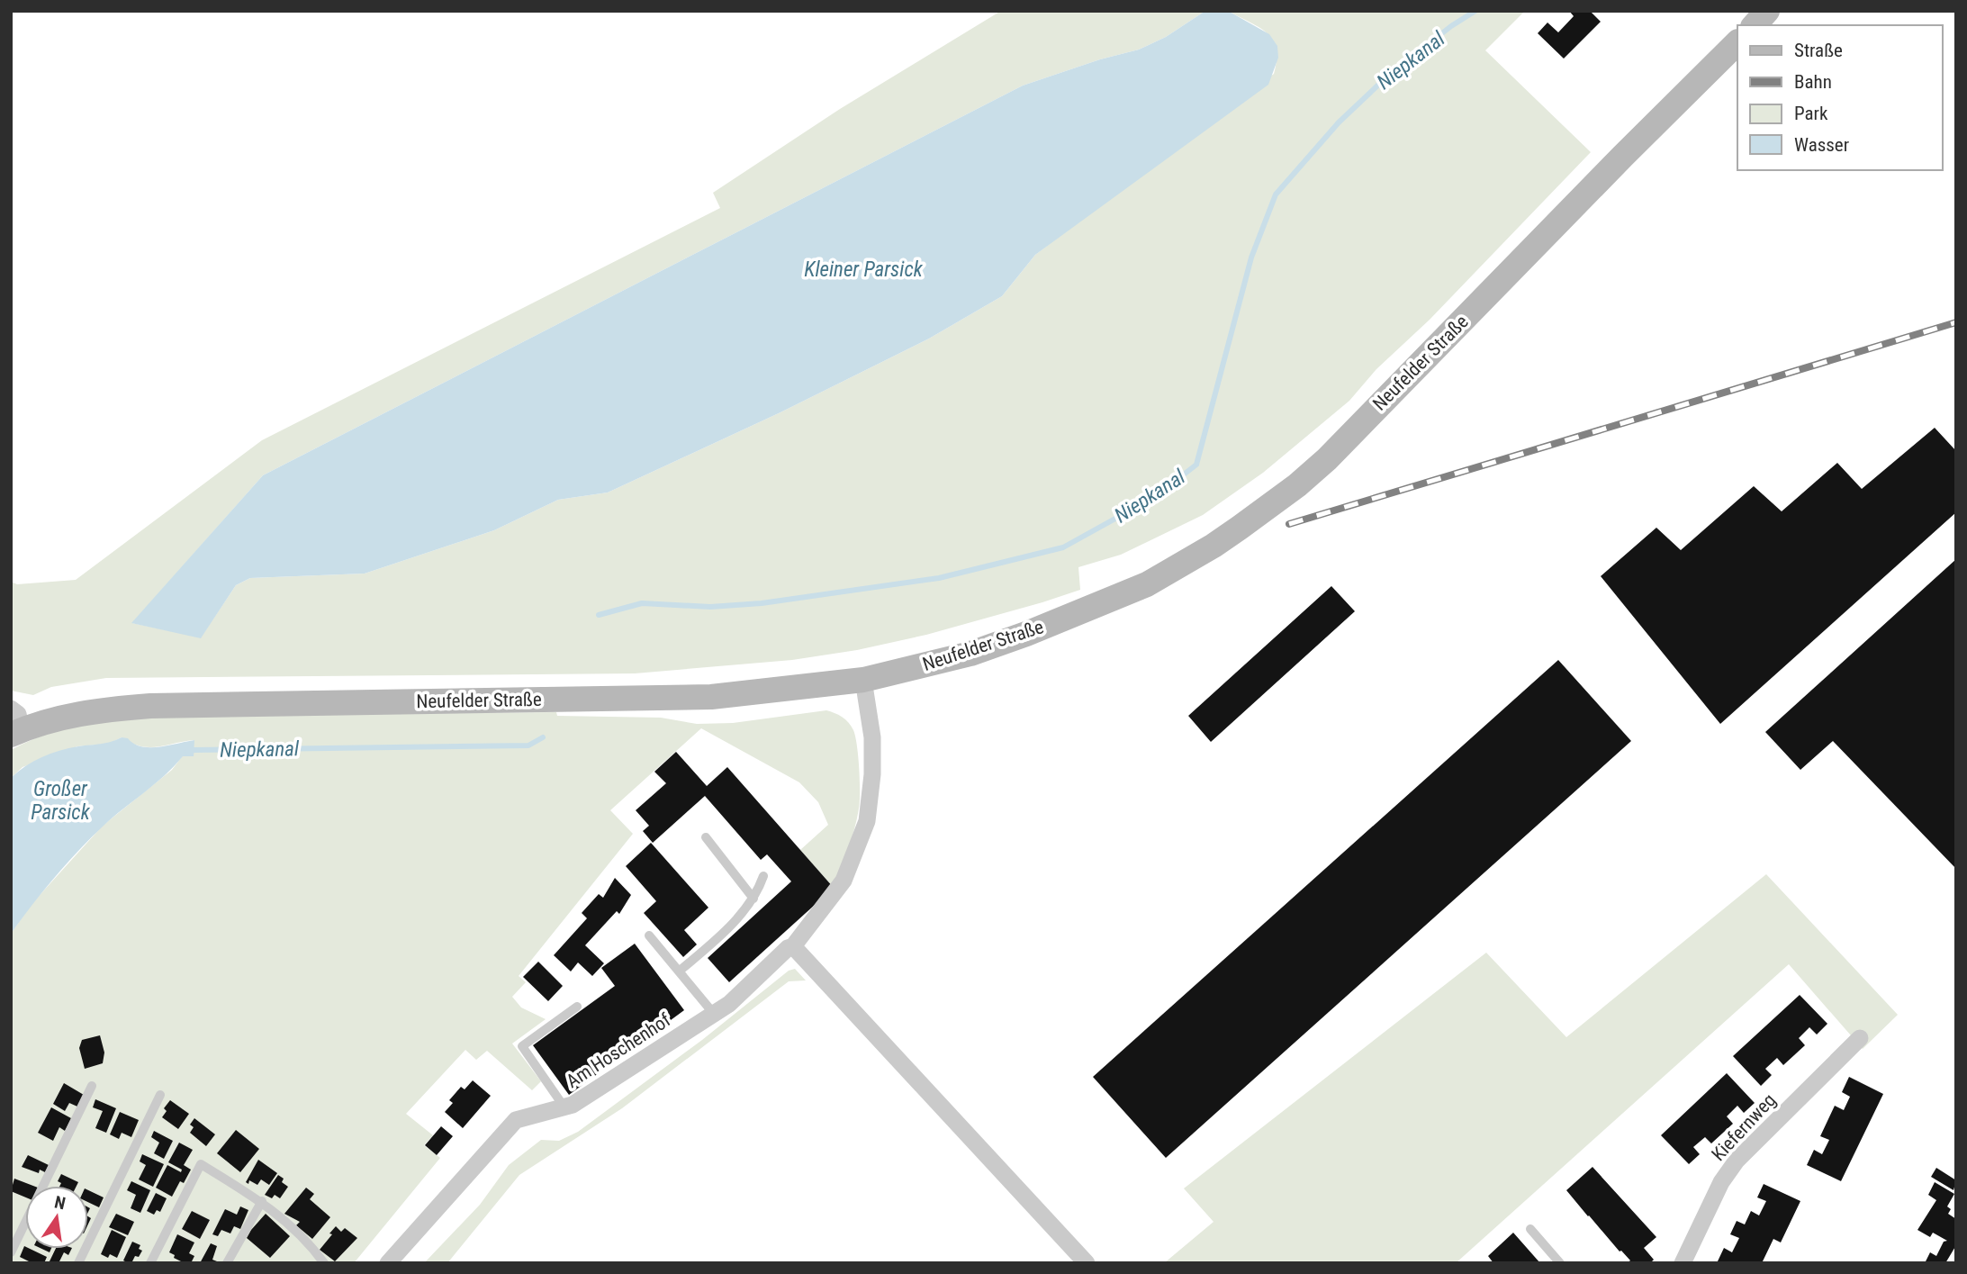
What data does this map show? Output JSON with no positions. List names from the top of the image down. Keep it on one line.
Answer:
{"streets":{"main road":["Neufelder Straße"],"street":["Am Hoschenhof","Kiefernweg"]},"crossings":[["Neufelder Straße","Am Hoschenhof"]],"water":["Niepkanal","Kleiner Parsick","Großer Parsick"],"legend":["Straße","Bahn","Park","Wasser"],"north":"top"}
